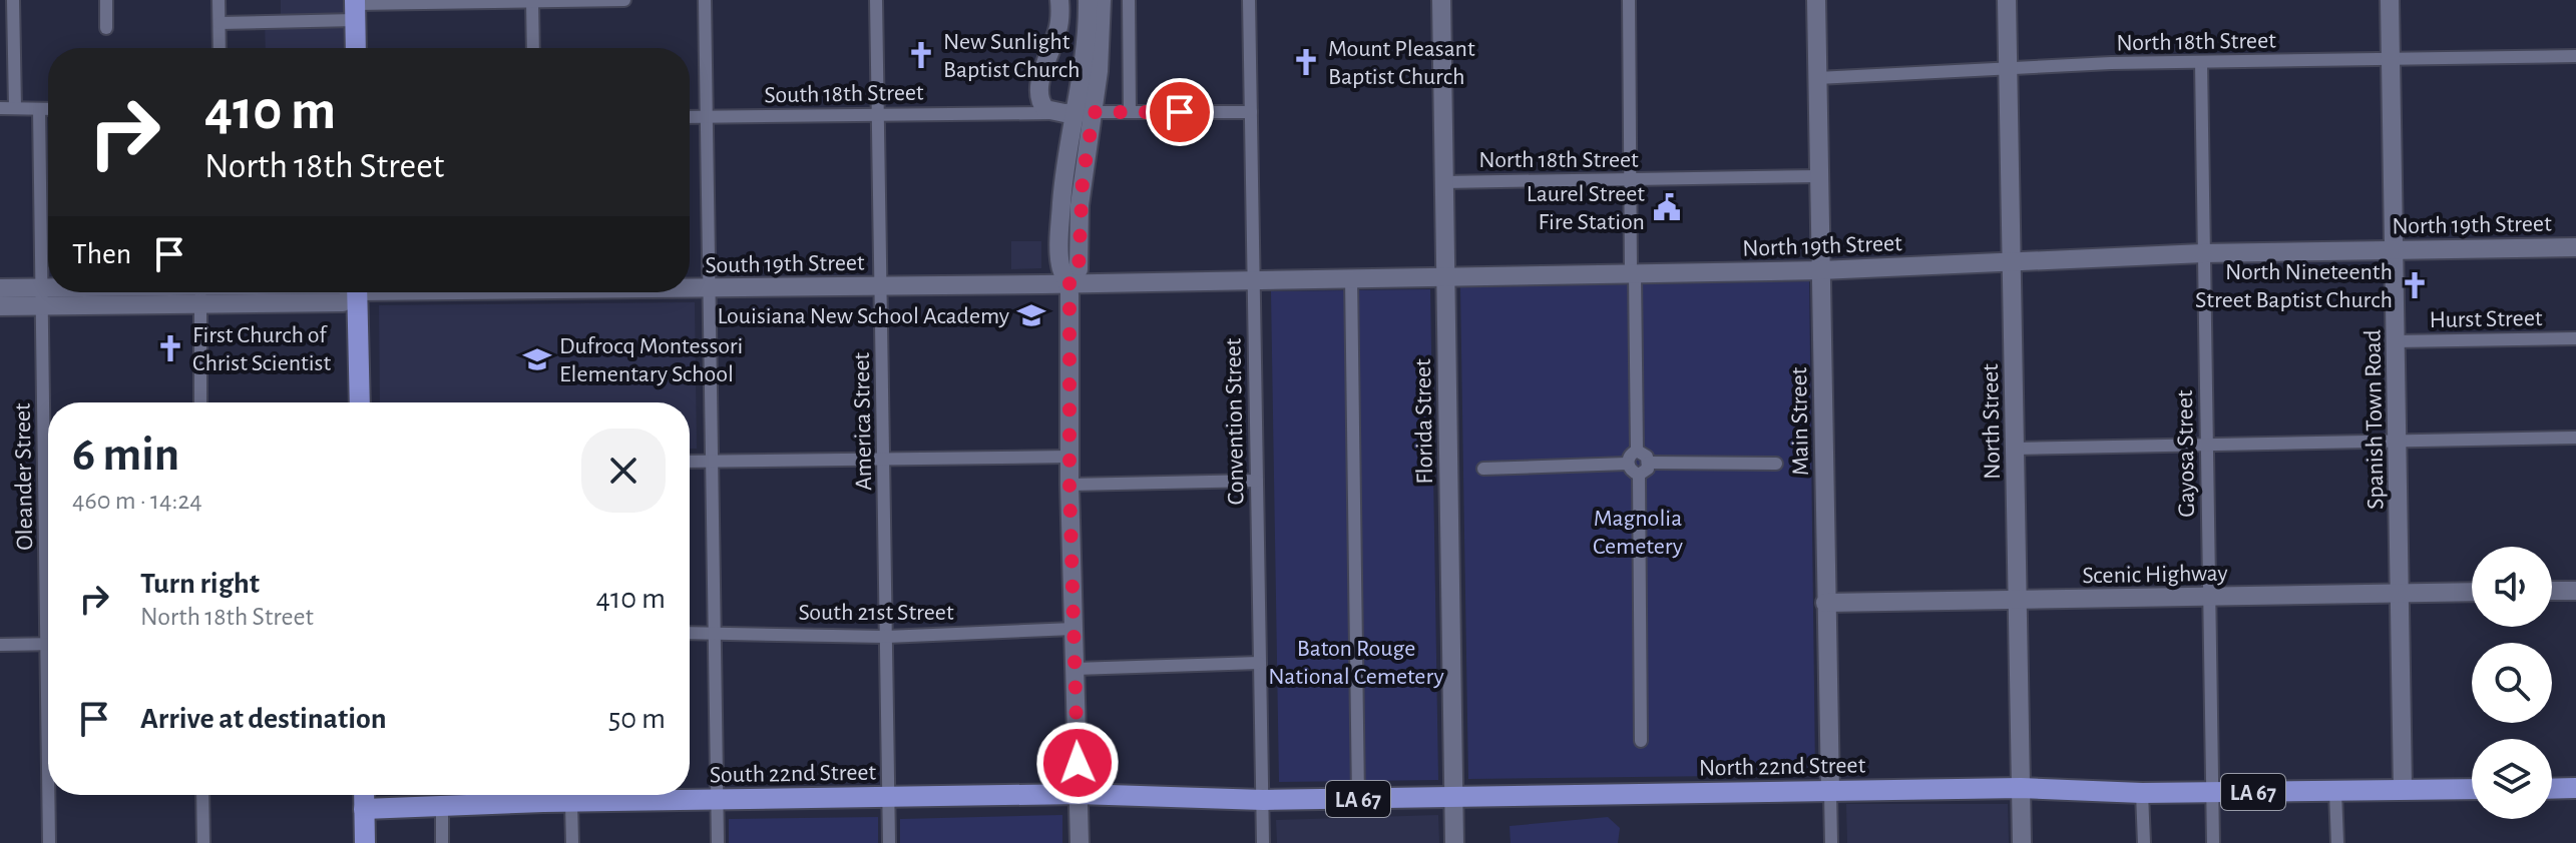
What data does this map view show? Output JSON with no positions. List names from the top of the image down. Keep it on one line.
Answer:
{"streets":{"main road":["North 22nd Street","South 22nd Street","LA 67"],"street":["North 18th Street","South 18th Street","North 19th Street","South 19th Street","Hurst Street","Spanish Town Road","America Street","Convention Street","Florida Street","Main Street","North Street","Gayosa Street","Oleander Street","Scenic Highway","South 21st Street"]},"crossings":[["North 18th Street","Spanish Town Road"],["North 18th Street","Florida Street"],["North 18th Street","Main Street"],["North 18th Street","North Street"],["North 18th Street","Gayosa Street"],["South 18th Street","America Street"],["North 19th Street","South 19th Street"],["North 19th Street","Spanish Town Road"],["North 19th Street","Convention Street"],["North 19th Street","Florida Street"],["North 19th Street","Main Street"],["North 19th Street","North Street"],["North 19th Street","Gayosa Street"],["South 19th Street","America Street"],["Hurst Street","Spanish Town Road"],["Spanish Town Road","Scenic Highway"],["Spanish Town Road","North 22nd Street"],["America Street","South 21st Street"],["America Street","South 22nd Street"],["Convention Street","North 22nd Street"],["Florida Street","North 22nd Street"],["Main Street","Scenic Highway"],["Main Street","North 22nd Street"],["North Street","Scenic Highway"],["North Street","North 22nd Street"],["Gayosa Street","Scenic Highway"],["Gayosa Street","North 22nd Street"],["North 22nd Street","South 22nd Street"]],"parks":["Magnolia Cemetery","Baton Rouge National Cemetery"],"places":{"church":["New Sunlight Baptist Church","Mount Pleasant Baptist Church","North Nineteenth Street Baptist Church","First Church of Christ Scientist"],"public building":["Laurel Street Fire Station"],"school or university":["Louisiana New School Academy","Dufrocq Montessori Elementary School"]},"page":{"turn":["410 m","North 18th Street"],"then":"Then","heading":["6 min","460 m · 14:24"],"list":[{"name":"Turn right","note":"North 18th Street","value":"410 m"},{"name":"Arrive at destination","value":"50 m"}]}}
